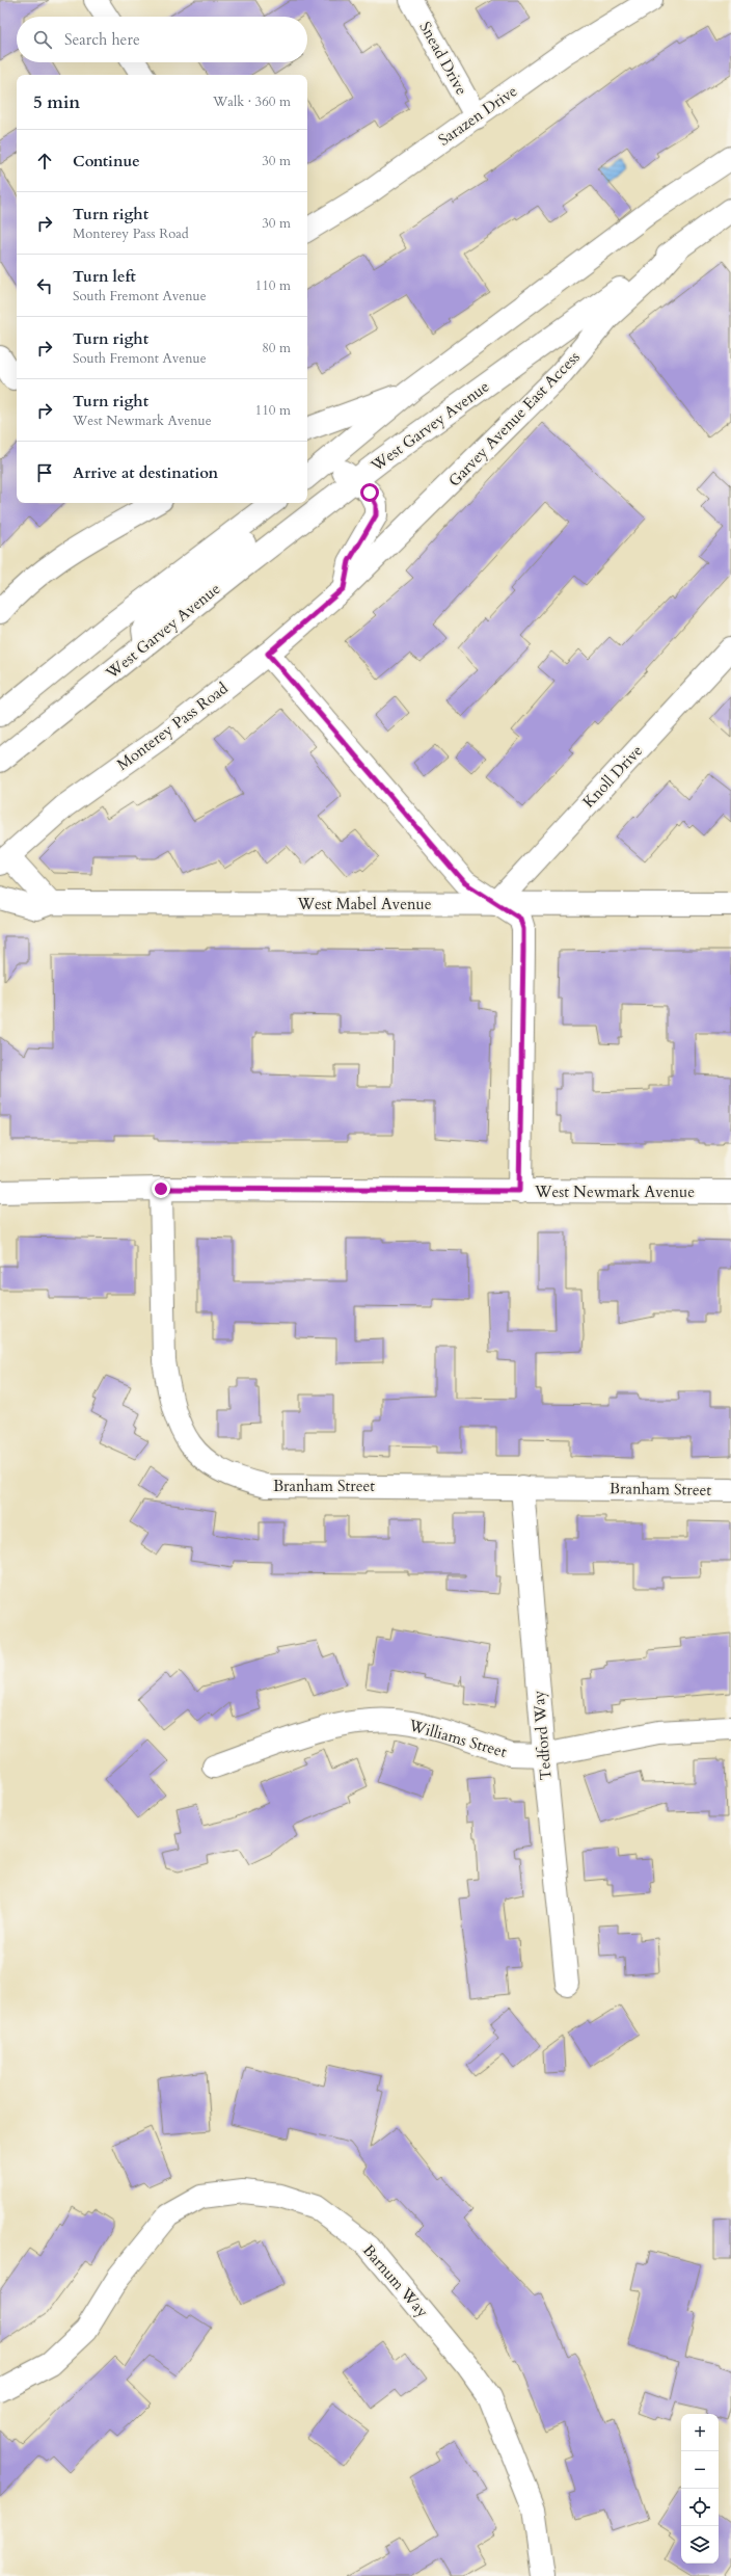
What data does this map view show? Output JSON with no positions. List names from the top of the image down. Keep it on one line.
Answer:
{"streets":{"street":["Snead Drive","Sarazen Drive","Garvey Avenue East Access","West Garvey Avenue","Monterey Pass Road","Knoll Drive","West Mabel Avenue","West Newmark Avenue","Branham Street","Tedford Way","Williams Street","Barnum Way"]},"crossings":[["Snead Drive","Sarazen Drive"],["Garvey Avenue East Access","West Garvey Avenue"],["Garvey Avenue East Access","Monterey Pass Road"],["Knoll Drive","West Mabel Avenue"],["West Newmark Avenue","Branham Street"],["Branham Street","Tedford Way"],["Tedford Way","Williams Street"]],"page":{"search":"Search here","heading":["5 min","Walk · 360 m"],"list":[["Continue","30 m"],["Turn right","Monterey Pass Road","30 m"],["Turn left","South Fremont Avenue","110 m"],["Turn right","South Fremont Avenue","80 m"],["Turn right","West Newmark Avenue","110 m"],"Arrive at destination"],"map_buttons":["+","−"]}}
